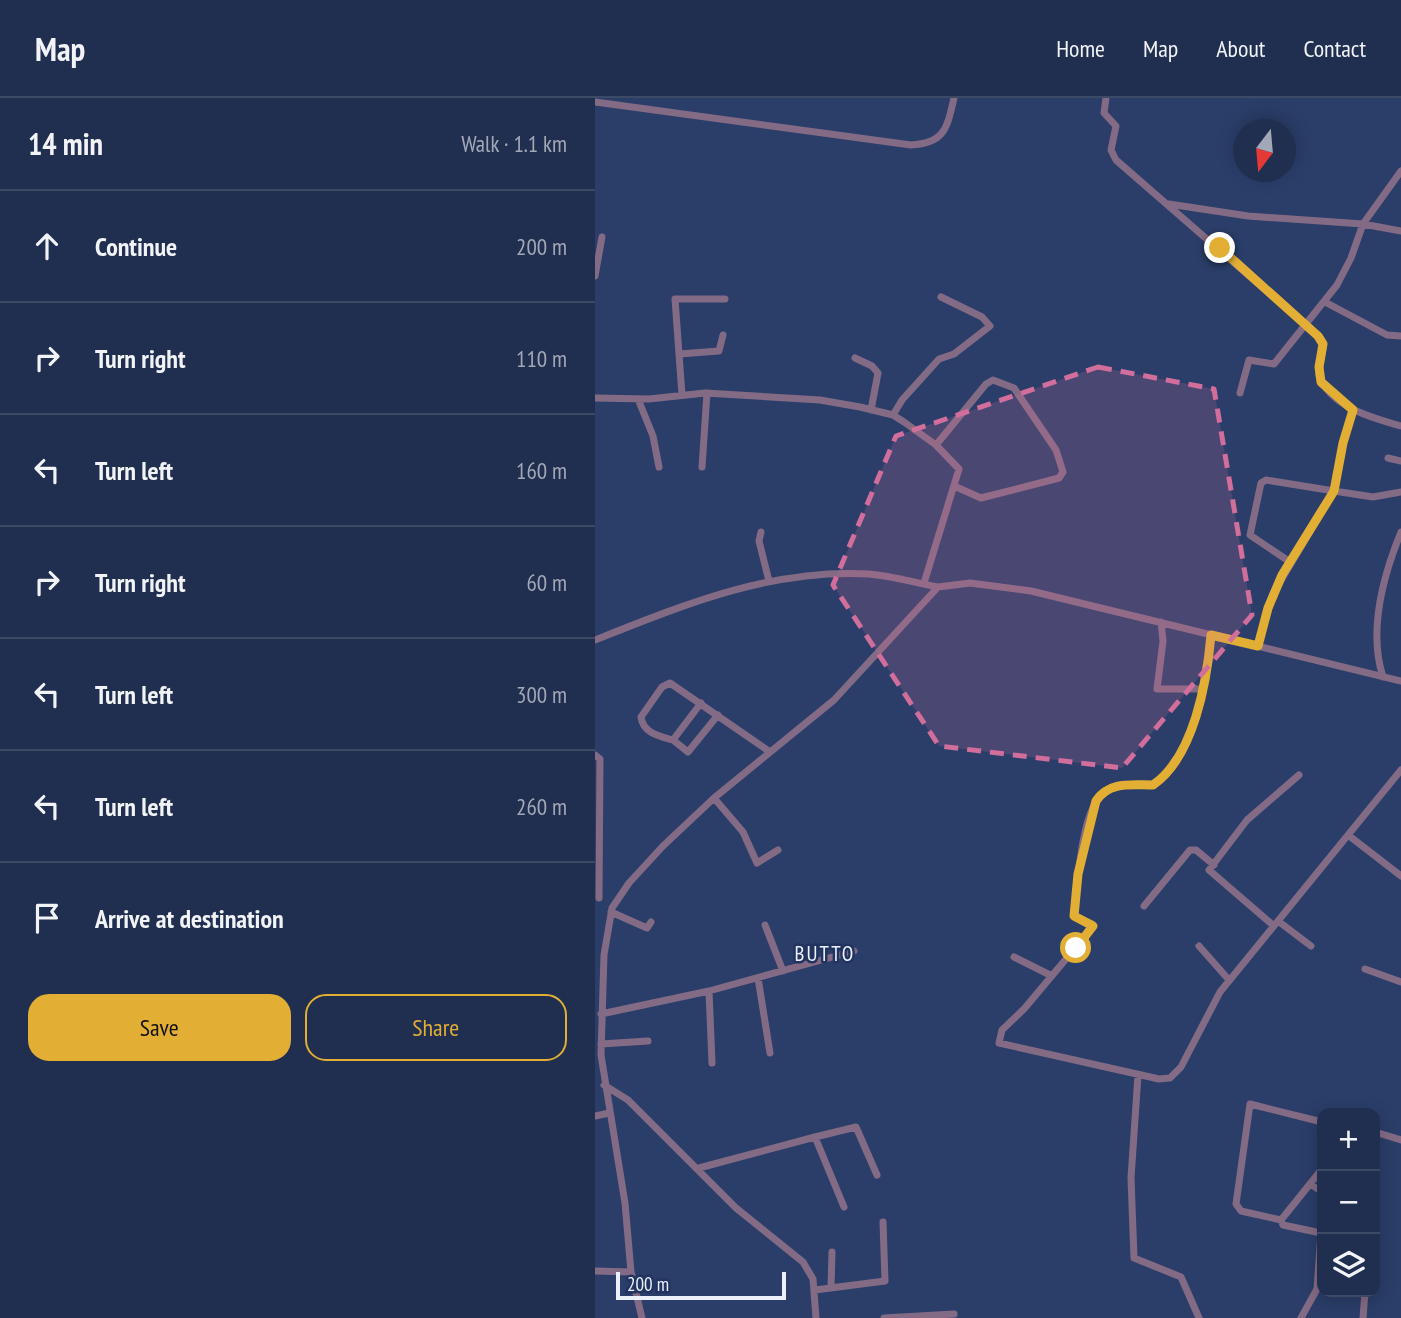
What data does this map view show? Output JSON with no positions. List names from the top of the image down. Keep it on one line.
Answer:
{"districts":["BUTTO"],"scale_bar":"200 m","north":"bottom","page":{"header":"Map","nav":["Home","Map","About","Contact"],"heading":["14 min","Walk · 1.1 km"],"list":[["Continue","200 m"],["Turn right","110 m"],["Turn left","160 m"],["Turn right","60 m"],["Turn left","300 m"],["Turn left","260 m"],"Arrive at destination"],"buttons":["Save","Share"],"map_buttons":["+","−"],"scale":"200 m"}}
